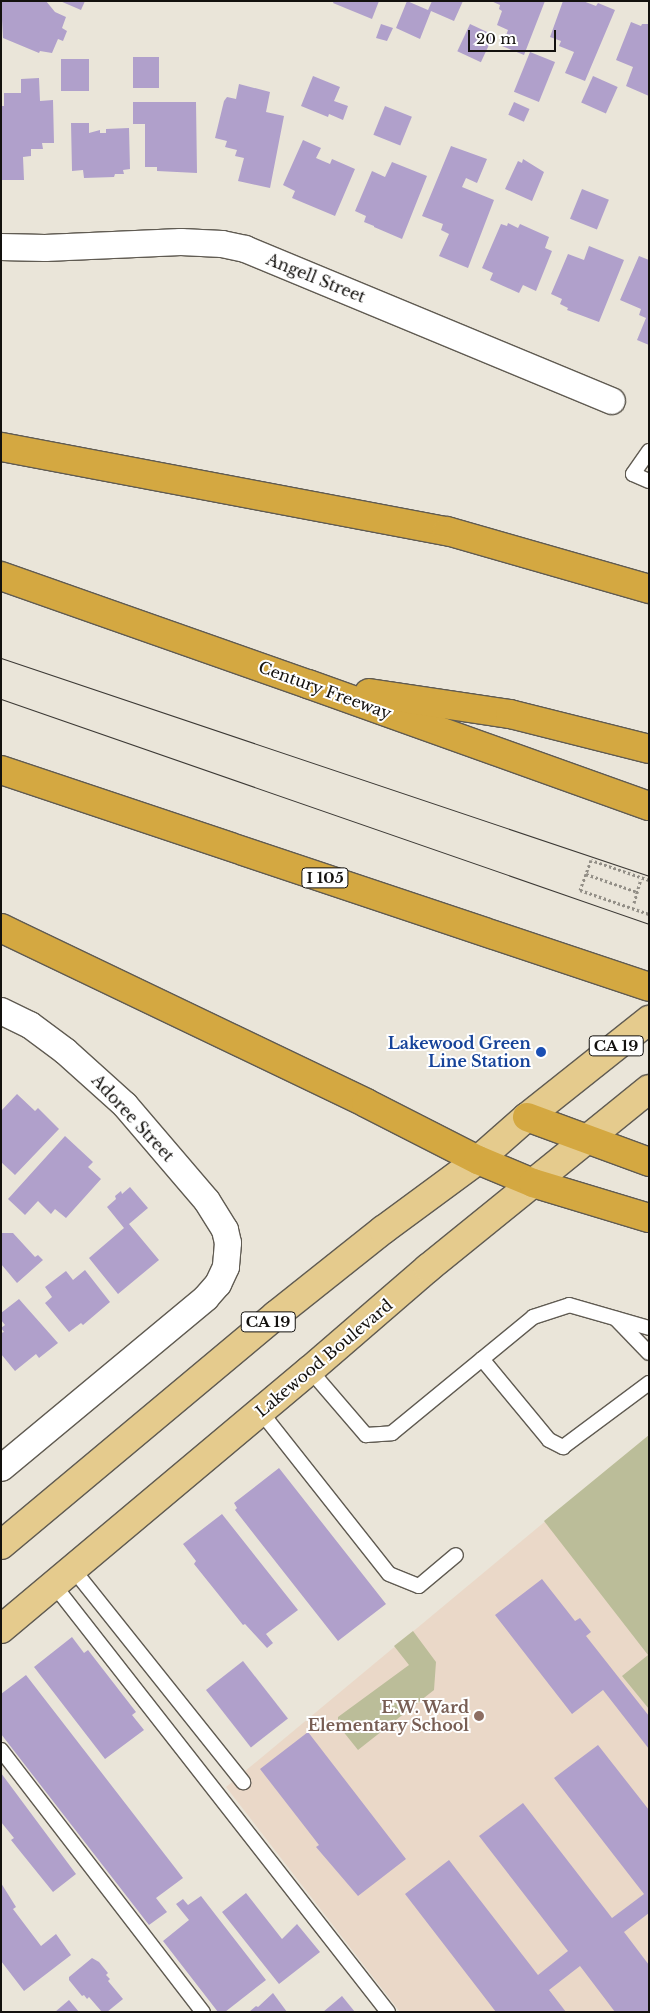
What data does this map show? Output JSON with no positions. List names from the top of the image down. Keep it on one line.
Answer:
{"streets":{"highway":["Century Freeway","I 105"],"main road":["CA 19","Lakewood Boulevard"],"street":["Angell Street","Adoree Street"]},"places":["Lakewood Green Line Station","E.W. Ward Elementary School"],"scale_bar":"20 m"}
